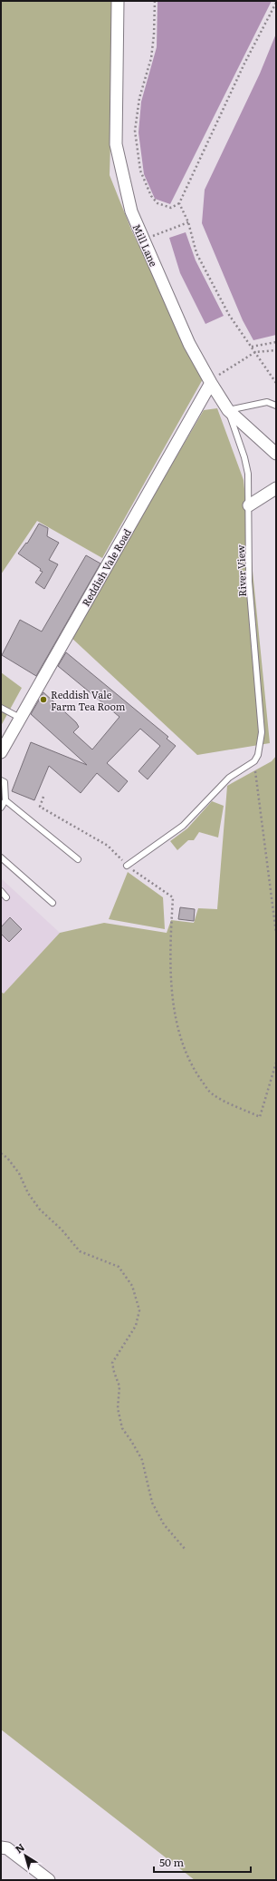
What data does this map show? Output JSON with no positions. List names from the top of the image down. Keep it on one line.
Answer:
{"streets":{"street":["Mill Lane","Reddish Vale Road"],"lane":["River View"]},"crossings":[["Mill Lane","Reddish Vale Road"],["Mill Lane","River View"]],"places":["Reddish Vale Farm Tea Room"],"scale_bar":"50 m","north":"top left"}
